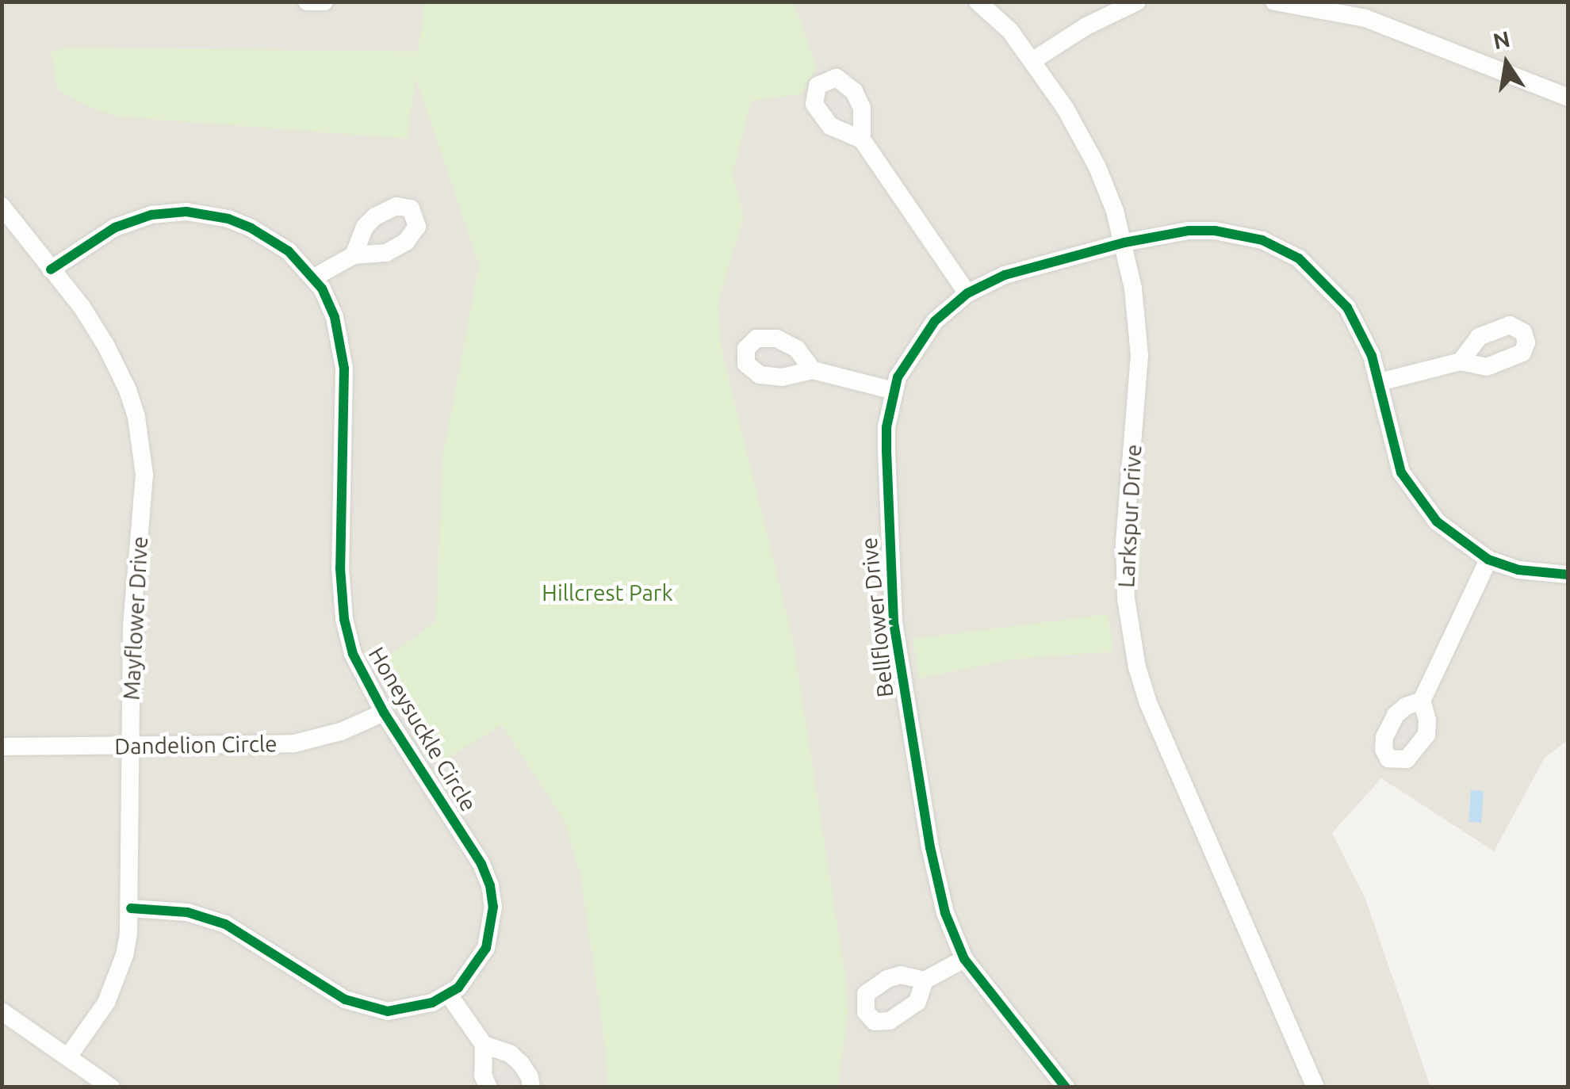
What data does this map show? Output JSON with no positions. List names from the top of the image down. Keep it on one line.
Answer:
{"streets":{"street":["Larkspur Drive","Bellflower Drive","Mayflower Drive","Honeysuckle Circle","Dandelion Circle"]},"crossings":[["Larkspur Drive","Bellflower Drive"],["Mayflower Drive","Honeysuckle Circle"],["Mayflower Drive","Dandelion Circle"],["Honeysuckle Circle","Dandelion Circle"]],"parks":["Hillcrest Park"],"north":"top"}
